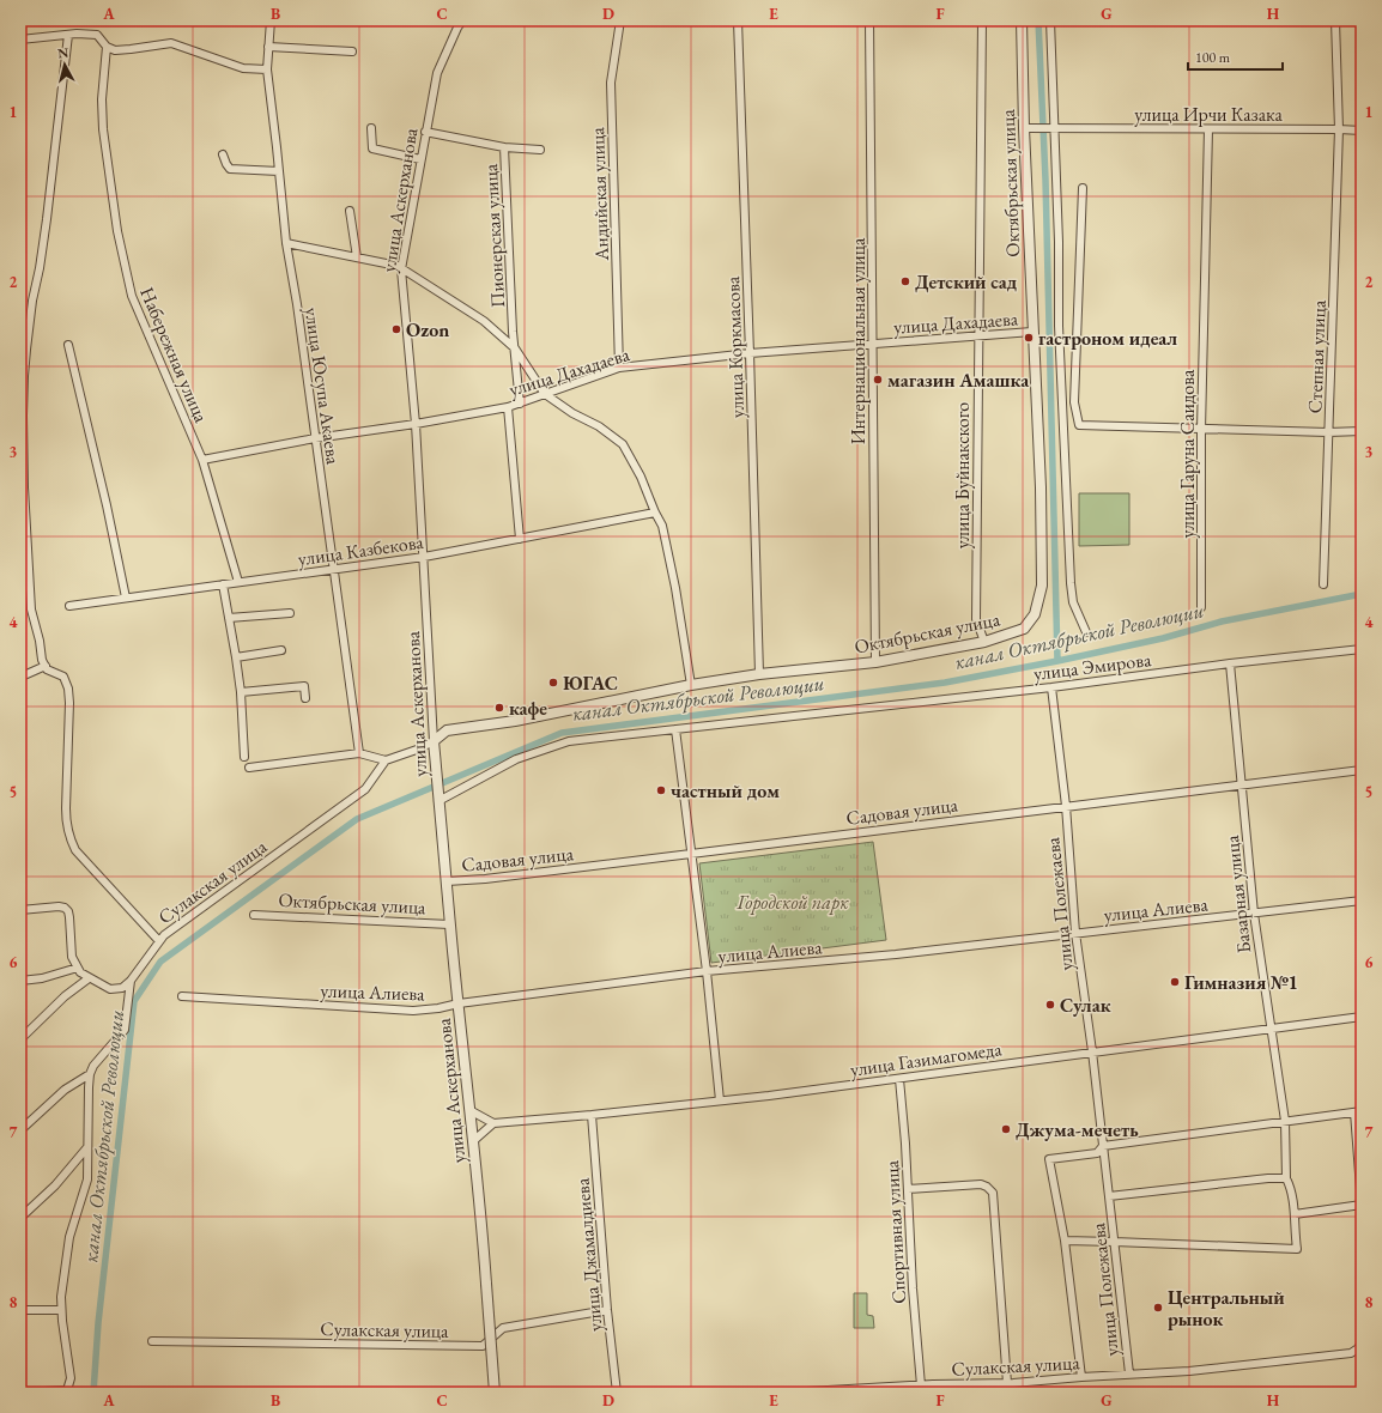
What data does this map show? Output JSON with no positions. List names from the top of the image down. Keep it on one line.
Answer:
{"streets":{"street":["улица Ирчи Казака","Октябрьская улица","Андийская улица","улица Аскерханова","Пионерская улица","улица Дахадаева","Интернациональная улица","улица Коркмасова","Набережная улица","Степная улица","улица Юсупа Акаева","улица Гаруна Саидова","улица Буйнакского","улица Казбекова","улица Эмирова","Садовая улица","Сулакская улица","Базарная улица","улица Полежаева","улица Алиева","улица Газимагомеда","Спортивная улица","улица Джамалдиева"]},"crossings":[["улица Ирчи Казака","Октябрьская улица"],["улица Ирчи Казака","Степная улица"],["улица Ирчи Казака","улица Гаруна Саидова"],["Октябрьская улица","улица Аскерханова"],["Октябрьская улица","улица Дахадаева"],["Октябрьская улица","Интернациональная улица"],["Октябрьская улица","улица Коркмасова"],["Октябрьская улица","улица Буйнакского"],["Андийская улица","улица Дахадаева"],["улица Аскерханова","Пионерская улица"],["улица Аскерханова","улица Дахадаева"],["улица Аскерханова","улица Казбекова"],["улица Аскерханова","улица Эмирова"],["улица Аскерханова","Садовая улица"],["улица Аскерханова","улица Алиева"],["Пионерская улица","улица Дахадаева"],["улица Дахадаева","Интернациональная улица"],["улица Дахадаева","улица Коркмасова"],["улица Дахадаева","Набережная улица"],["улица Дахадаева","улица Юсупа Акаева"],["улица Дахадаева","улица Буйнакского"],["Набережная улица","улица Казбекова"],["улица Юсупа Акаева","улица Казбекова"],["улица Эмирова","Базарная улица"],["улица Эмирова","улица Полежаева"],["Садовая улица","Базарная улица"],["Садовая улица","улица Полежаева"],["Сулакская улица","улица Полежаева"],["Сулакская улица","Спортивная улица"],["Сулакская улица","улица Джамалдиева"],["Базарная улица","улица Полежаева"],["Базарная улица","улица Алиева"],["Базарная улица","улица Газимагомеда"],["улица Полежаева","улица Алиева"],["улица Полежаева","улица Газимагомеда"],["улица Газимагомеда","Спортивная улица"],["улица Газимагомеда","улица Джамалдиева"]],"water":["канал Октябрьской Революции"],"parks":["Городской парк"],"places":["Детский сад","Ozon","гастроном идеал","магазин Амашка","ЮГАС","кафе","частный дом","Гимназия №1","Сулак","Джума-мечеть","Центральный рынок"],"scale_bar":"100 m","north":"top","grid":{"columns":["A","B","C","D","E","F","G","H"],"rows":["1","2","3","4","5","6","7","8"]}}
